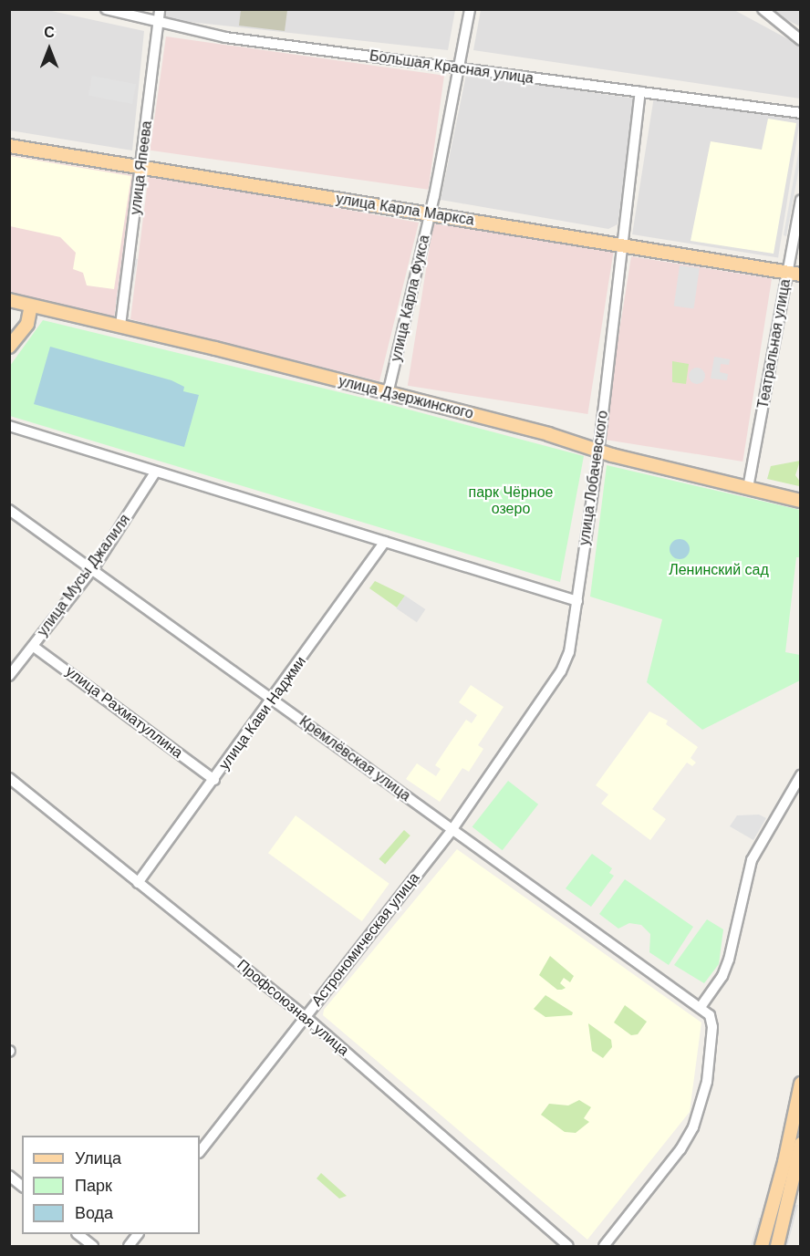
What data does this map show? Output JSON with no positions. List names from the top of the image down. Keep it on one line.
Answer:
{"streets":{"main road":["улица Карла Маркса","улица Дзержинского"],"street":["Большая Красная улица","улица Япеева","улица Карла Фукса","Театральная улица","улица Лобачевского","улица Мусы Джалиля","улица Рахматуллина","улица Кави Наджми","Кремлёвская улица","Астрономическая улица","Профсоюзная улица"]},"crossings":[["Большая Красная улица","улица Япеева"],["Большая Красная улица","улица Карла Фукса"],["Большая Красная улица","улица Лобачевского"],["улица Япеева","улица Карла Маркса"],["улица Япеева","улица Дзержинского"],["улица Карла Маркса","улица Карла Фукса"],["улица Карла Маркса","Театральная улица"],["улица Карла Маркса","улица Лобачевского"],["улица Карла Фукса","улица Дзержинского"],["Театральная улица","улица Дзержинского"],["улица Дзержинского","улица Лобачевского"],["улица Лобачевского","Кремлёвская улица"],["улица Лобачевского","Астрономическая улица"],["улица Мусы Джалиля","улица Рахматуллина"],["улица Мусы Джалиля","Кремлёвская улица"],["улица Рахматуллина","улица Кави Наджми"],["улица Кави Наджми","Кремлёвская улица"],["улица Кави Наджми","Профсоюзная улица"],["Кремлёвская улица","Астрономическая улица"],["Астрономическая улица","Профсоюзная улица"]],"parks":["парк Чёрное озеро","Ленинский сад"],"legend":["Улица","Парк","Вода"],"north":"top"}
